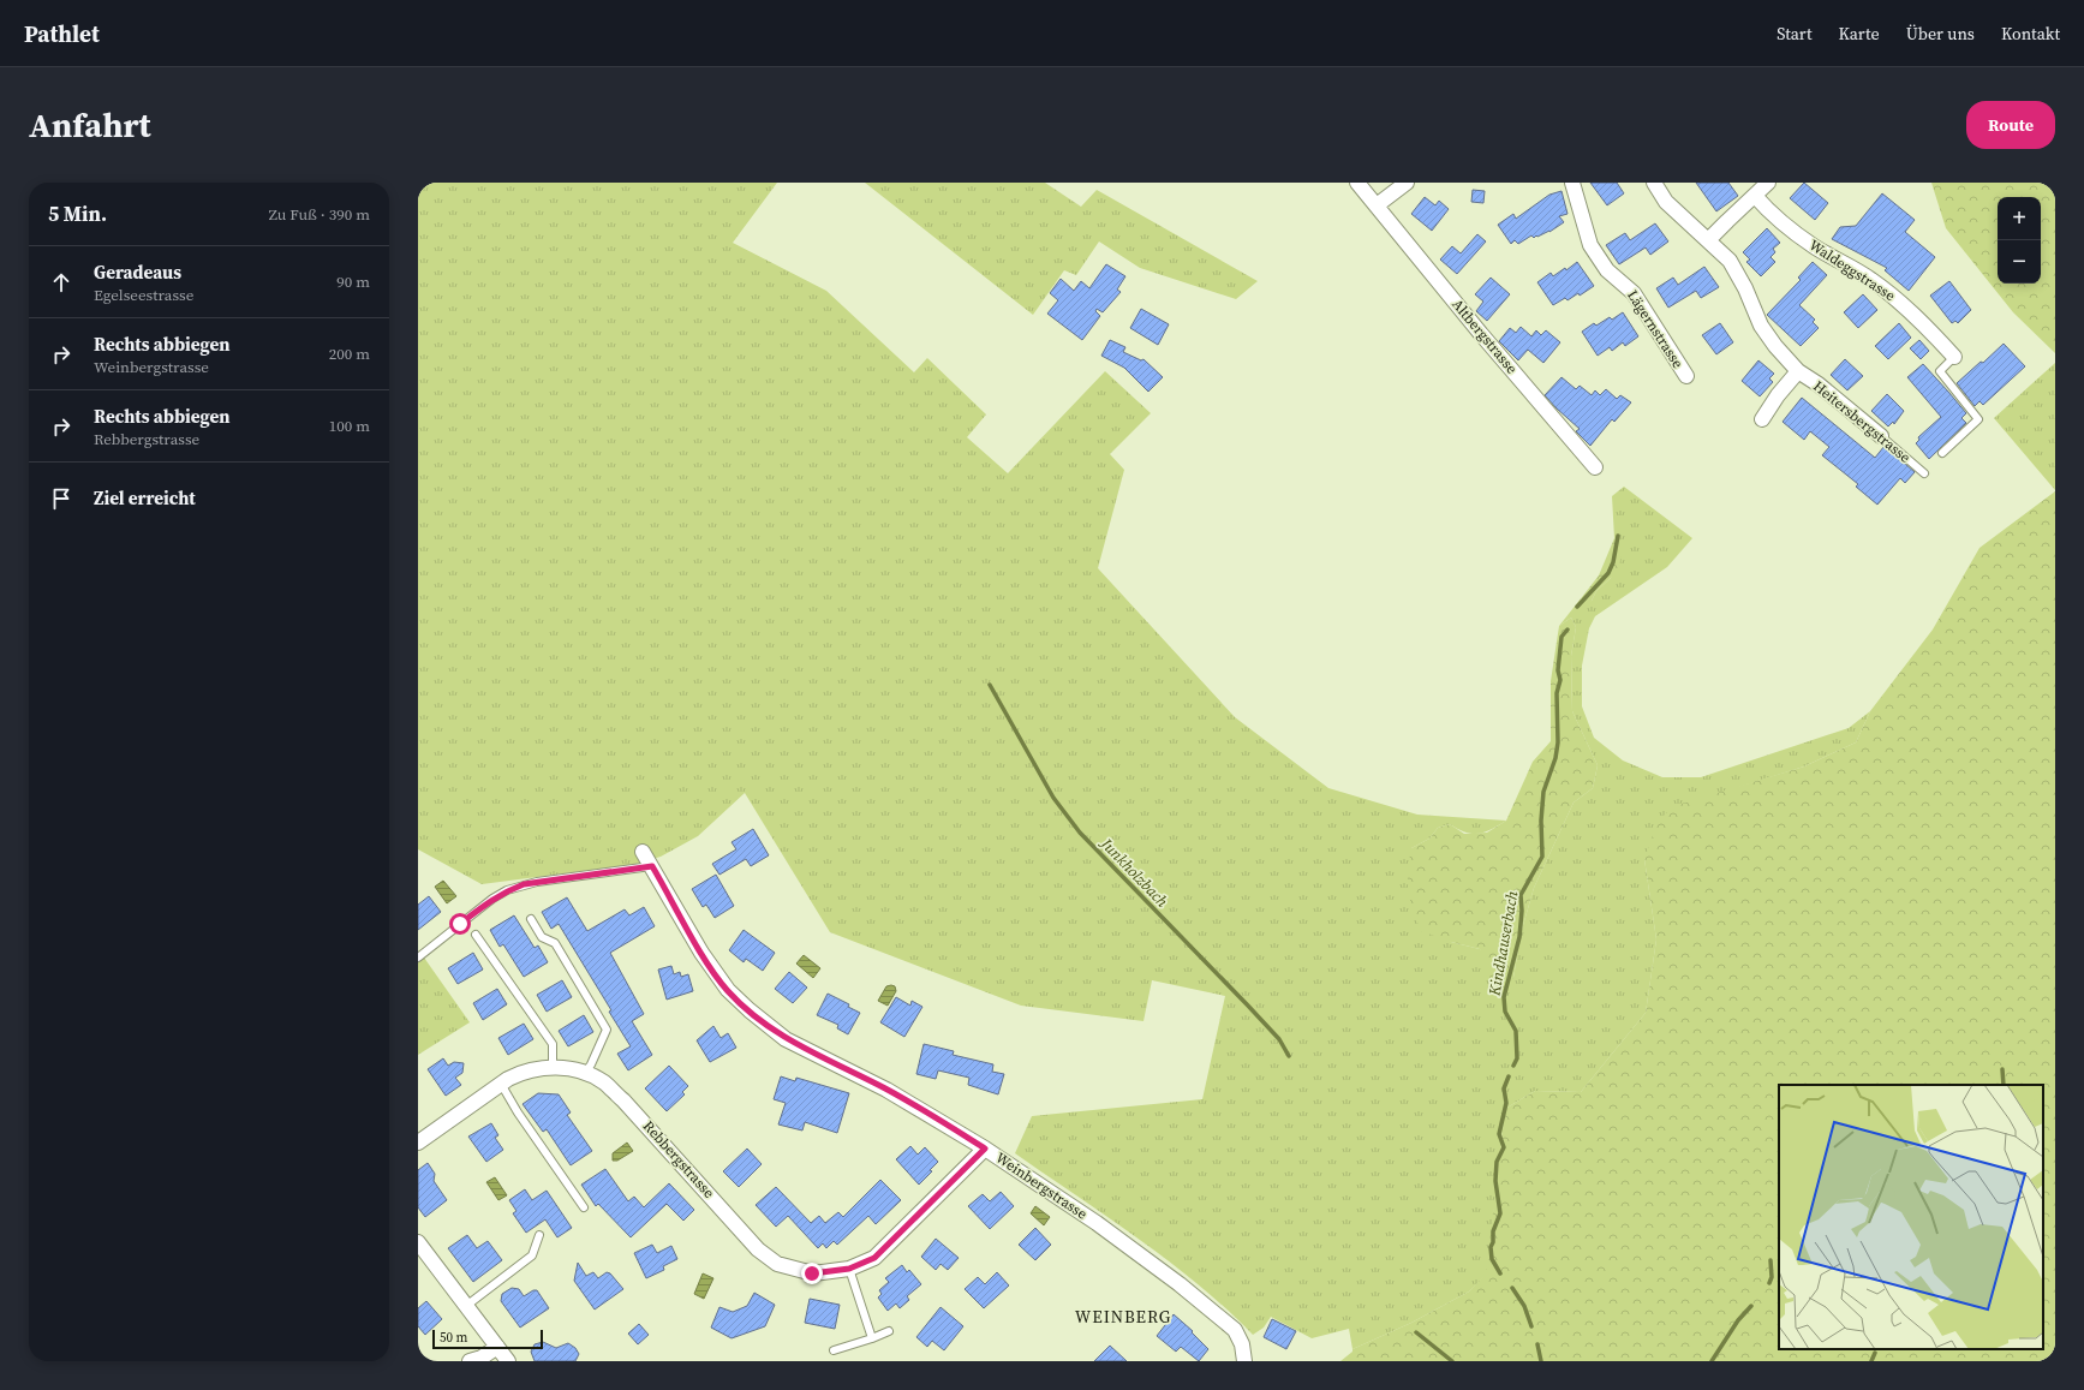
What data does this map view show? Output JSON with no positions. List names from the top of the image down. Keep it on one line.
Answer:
{"streets":{"street":["Waldeggstrasse","Lägernstrasse","Altbergstrasse","Heitersbergstrasse","Rebbergstrasse","Weinbergstrasse"]},"crossings":[["Rebbergstrasse","Weinbergstrasse"]],"districts":["WEINBERG"],"water":["Junkholzbach","Kindhauserbach"],"scale_bar":"50 m","page":{"header":"Pathlet","nav":["Start","Karte","Über uns","Kontakt"],"buttons":"Route","title":"Anfahrt","heading":["5 Min.","Zu Fuß · 390 m"],"map_buttons":["+","−"],"list":[["Geradeaus","Egelseestrasse","90 m"],["Rechts abbiegen","Weinbergstrasse","200 m"],["Rechts abbiegen","Rebbergstrasse","100 m"],"Ziel erreicht"],"scale":"50 m"}}
